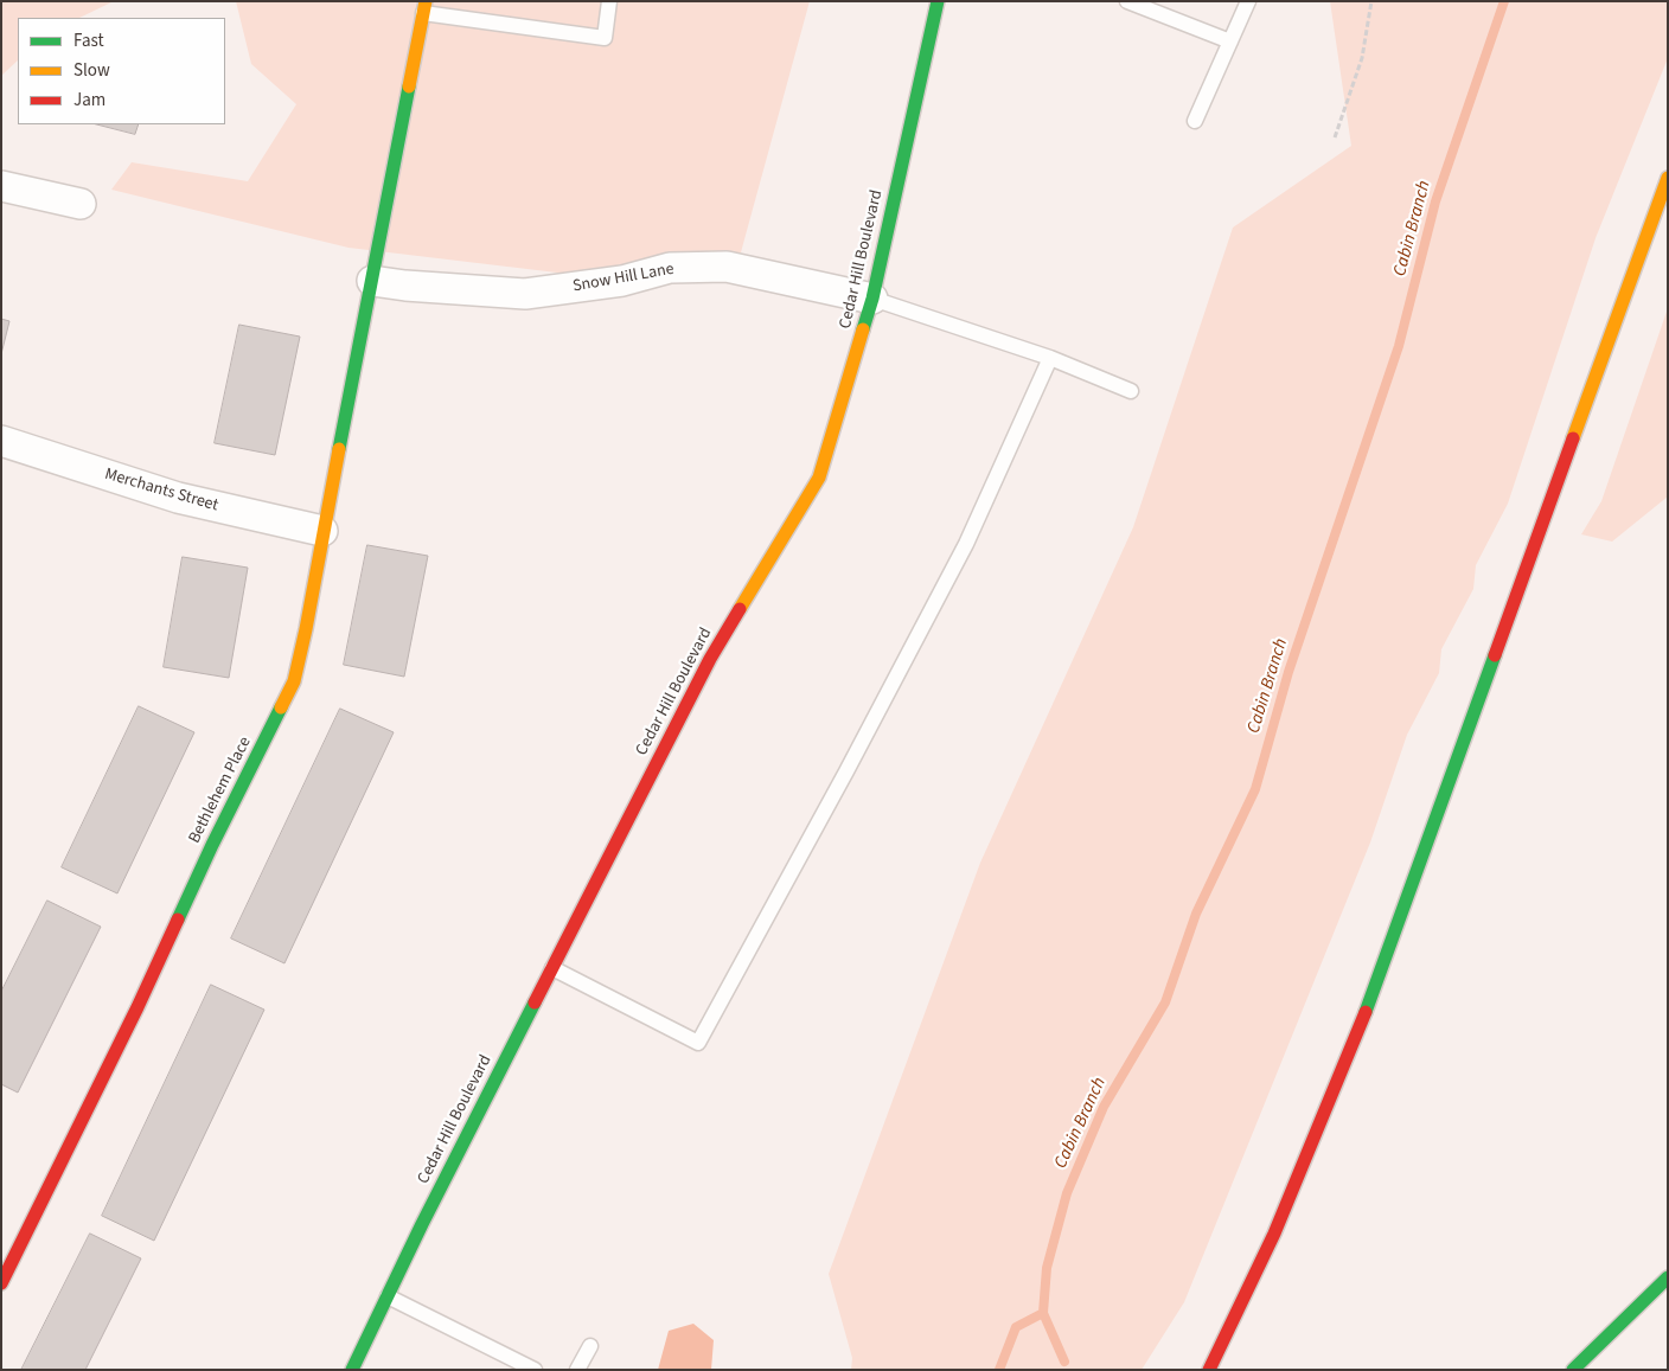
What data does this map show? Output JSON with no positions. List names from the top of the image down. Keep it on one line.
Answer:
{"streets":{"main road":["Cedar Hill Boulevard","Bethlehem Place"],"street":["Snow Hill Lane","Merchants Street"]},"crossings":[["Cedar Hill Boulevard","Snow Hill Lane"],["Snow Hill Lane","Bethlehem Place"],["Merchants Street","Bethlehem Place"]],"water":["Cabin Branch"],"legend":["Fast","Slow","Jam"]}
